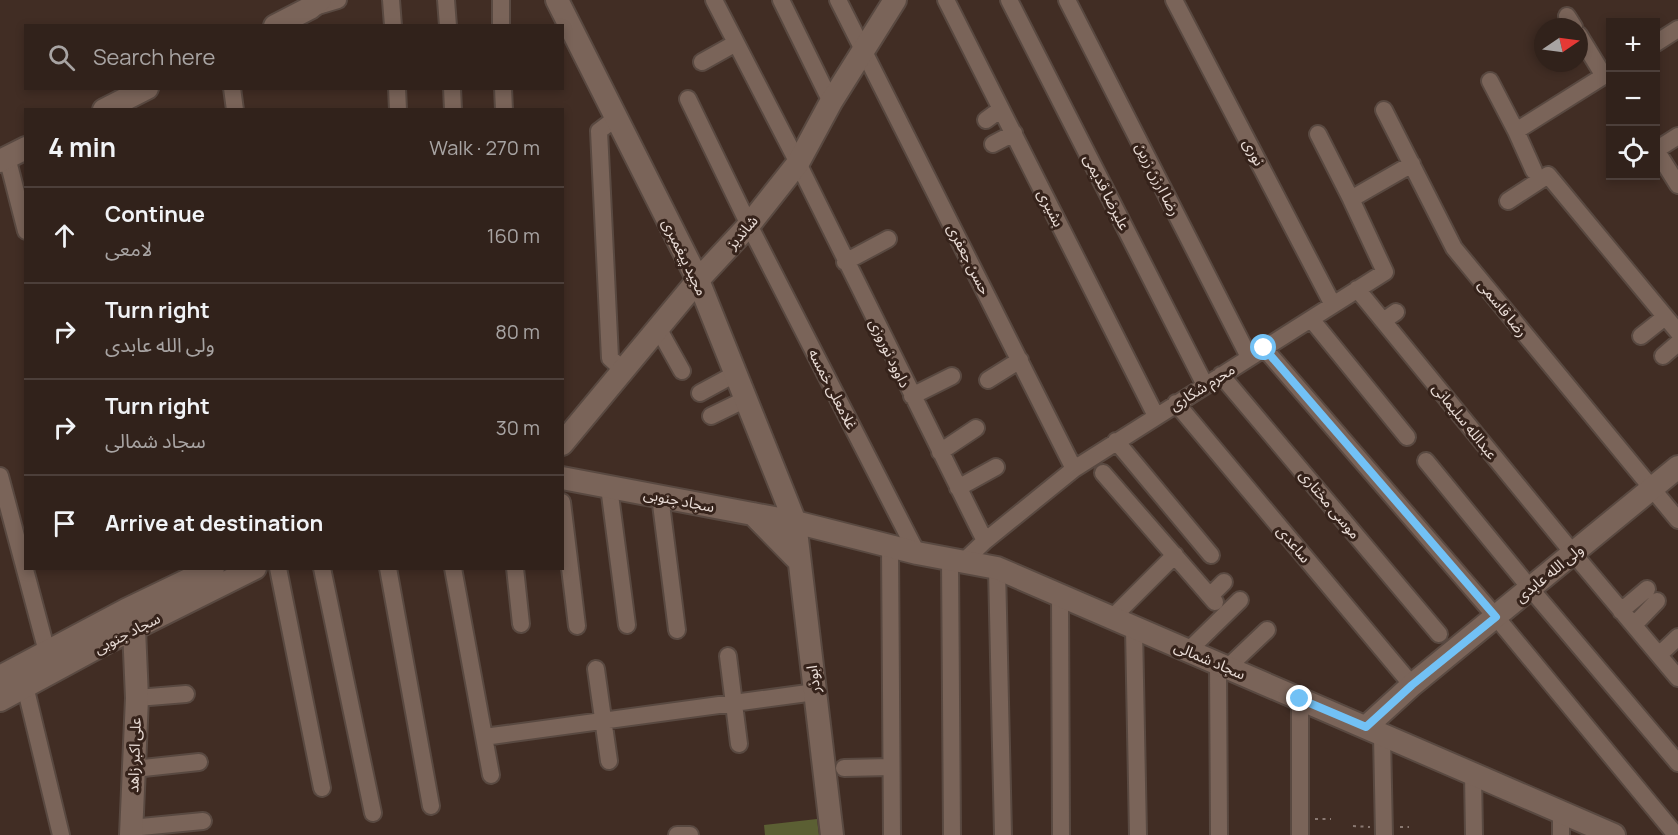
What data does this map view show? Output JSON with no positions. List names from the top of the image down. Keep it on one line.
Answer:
{"streets":{"main road":["شاندیز","مجید پیغمبری","سجاد جنوبی","ولی الله عابدی","سجاد شمالی","ابوذر","علی اکبر زاهد"],"street":["نوری","رضا ارزن زرین","علیرضا قدیمی","بشیری","حسن جعفری","رضا قاسمی","داوود نوروزی","محرم شکاری","غلامعلی خمسه","عبدالله سلیمانی","موسی مختاری","ساعدی"]},"crossings":[["نوری","محرم شکاری"],["رضا ارزن زرین","محرم شکاری"],["علیرضا قدیمی","محرم شکاری"],["بشیری","محرم شکاری"],["شاندیز","مجید پیغمبری"],["شاندیز","حسن جعفری"],["شاندیز","داوود نوروزی"],["شاندیز","غلامعلی خمسه"],["مجید پیغمبری","سجاد جنوبی"],["مجید پیغمبری","سجاد شمالی"],["مجید پیغمبری","ابوذر"],["حسن جعفری","محرم شکاری"],["رضا قاسمی","ولی الله عابدی"],["داوود نوروزی","محرم شکاری"],["محرم شکاری","عبدالله سلیمانی"],["محرم شکاری","موسی مختاری"],["محرم شکاری","ساعدی"],["محرم شکاری","سجاد شمالی"],["غلامعلی خمسه","سجاد شمالی"],["عبدالله سلیمانی","ولی الله عابدی"],["سجاد جنوبی","سجاد شمالی"],["سجاد جنوبی","ابوذر"],["سجاد جنوبی","علی اکبر زاهد"],["ساعدی","ولی الله عابدی"],["ولی الله عابدی","سجاد شمالی"],["سجاد شمالی","ابوذر"]],"north":"right","page":{"map_buttons":["+","−"],"search":"Search here","heading":["4 min","Walk · 270 m"],"list":[["Continue","لامعی","160 m"],["Turn right","ولی الله عابدی","80 m"],["Turn right","سجاد شمالی","30 m"],"Arrive at destination"]}}
